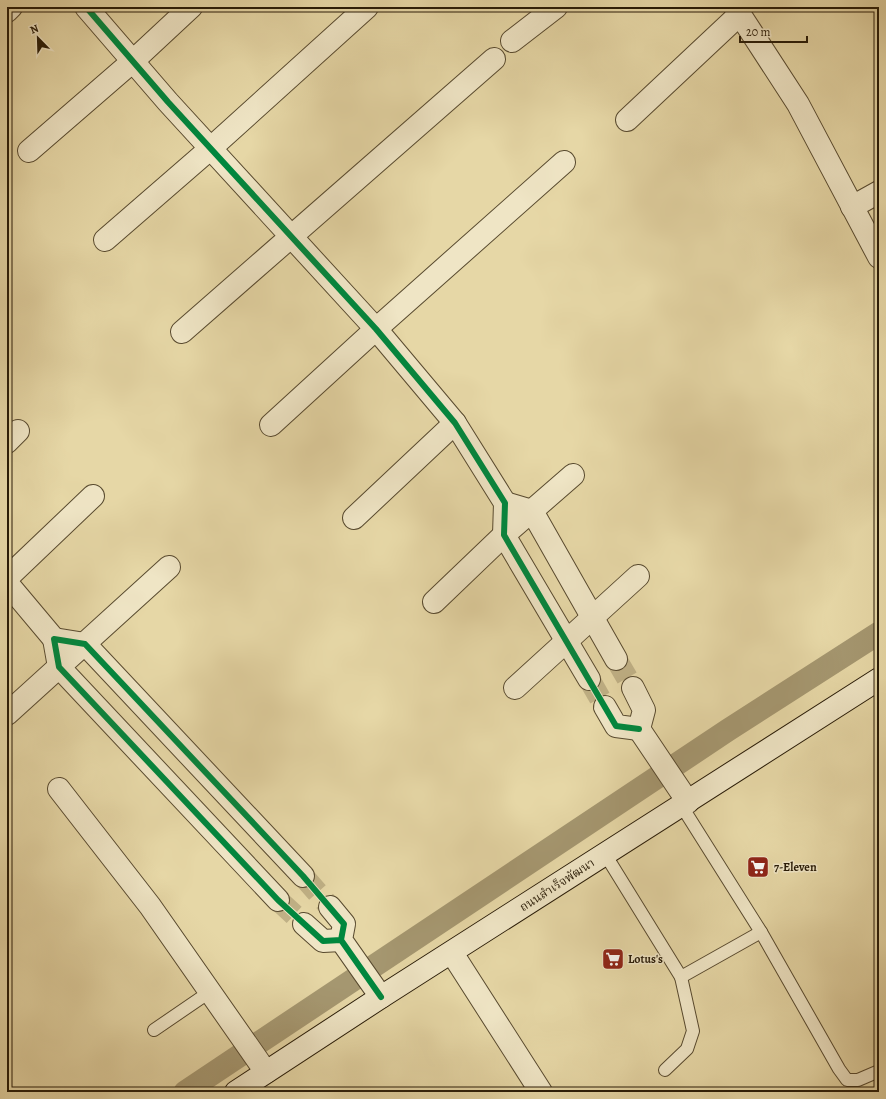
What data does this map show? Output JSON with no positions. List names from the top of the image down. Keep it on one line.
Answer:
{"streets":{"street":["ถนนสำเร็จพัฒนา"]},"places":{"supermarket":["7-Eleven","Lotus's"]},"scale_bar":"20 m","north":"top left"}
